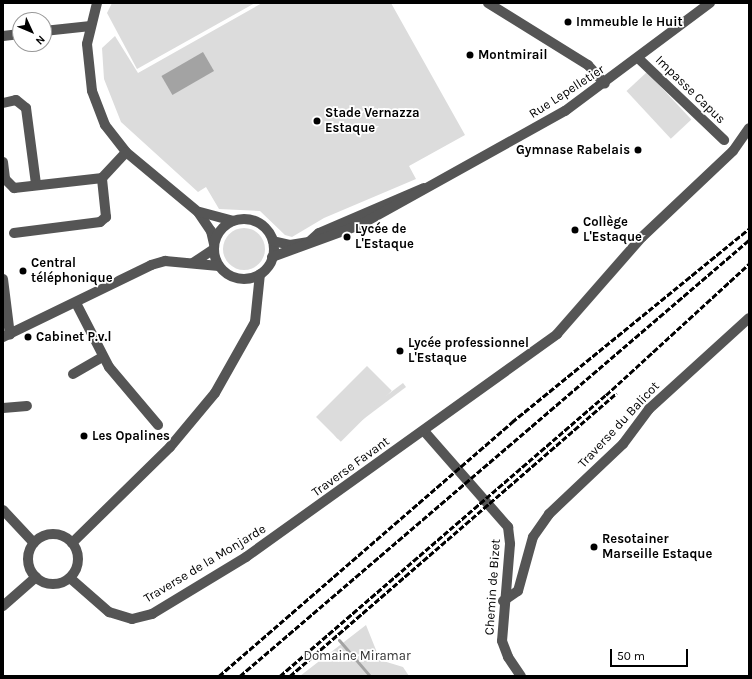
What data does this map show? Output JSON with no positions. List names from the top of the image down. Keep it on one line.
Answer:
{"streets":{"street":["Impasse Capus","Rue Lepelletier","Traverse du Balicot","Traverse Favant","Traverse de la Monjarde","Chemin de Bizet"]},"crossings":[["Impasse Capus","Rue Lepelletier"],["Traverse du Balicot","Chemin de Bizet"],["Traverse Favant","Traverse de la Monjarde"],["Traverse Favant","Chemin de Bizet"]],"parks":["Domaine Miramar"],"places":["Immeuble le Huit","Montmirail","Stade Vernazza Estaque","Gymnase Rabelais","Collège L'Estaque","Lycée de L'Estaque","Central téléphonique","Cabinet P.v.l","Lycée professionnel L'Estaque","Les Opalines","Resotainer Marseille Estaque"],"scale_bar":"50 m","north":"bottom right"}
